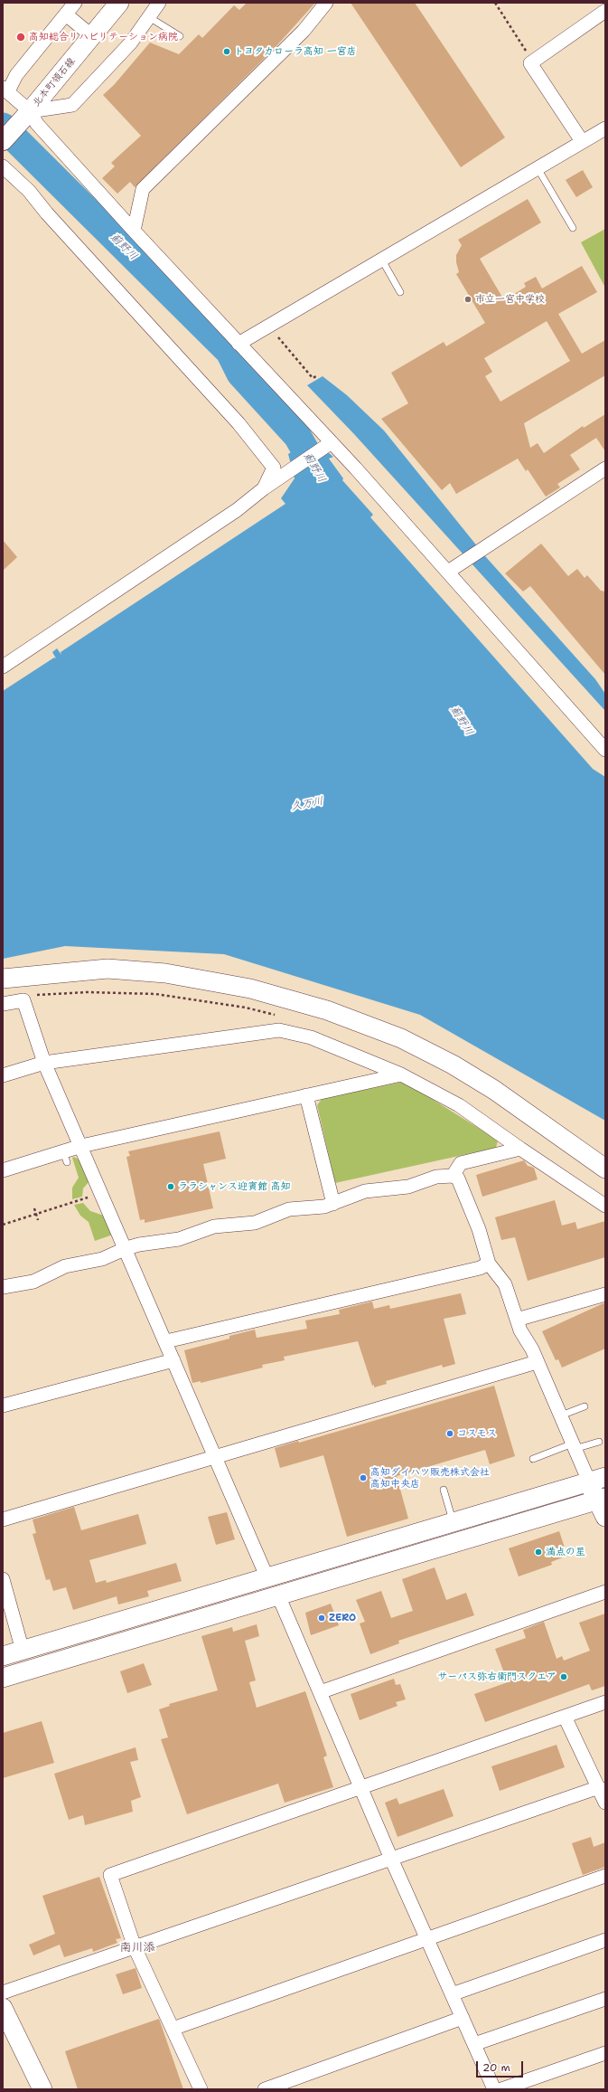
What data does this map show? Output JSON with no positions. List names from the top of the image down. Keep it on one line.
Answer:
{"streets":{"street":["北本町領石線"]},"districts":["南川添"],"water":["薊野川","久万川"],"places":["高知総合リハビリテーション病院","トヨタカローラ高知 一宮店","市立一宮中学校","ララシャンス迎賓館 高知","コスモス","高知ダイハツ販売株式会社 高知中央店","満点の星","ZERO","サーパス弥右衛門スクエア"],"scale_bar":"20 m"}
